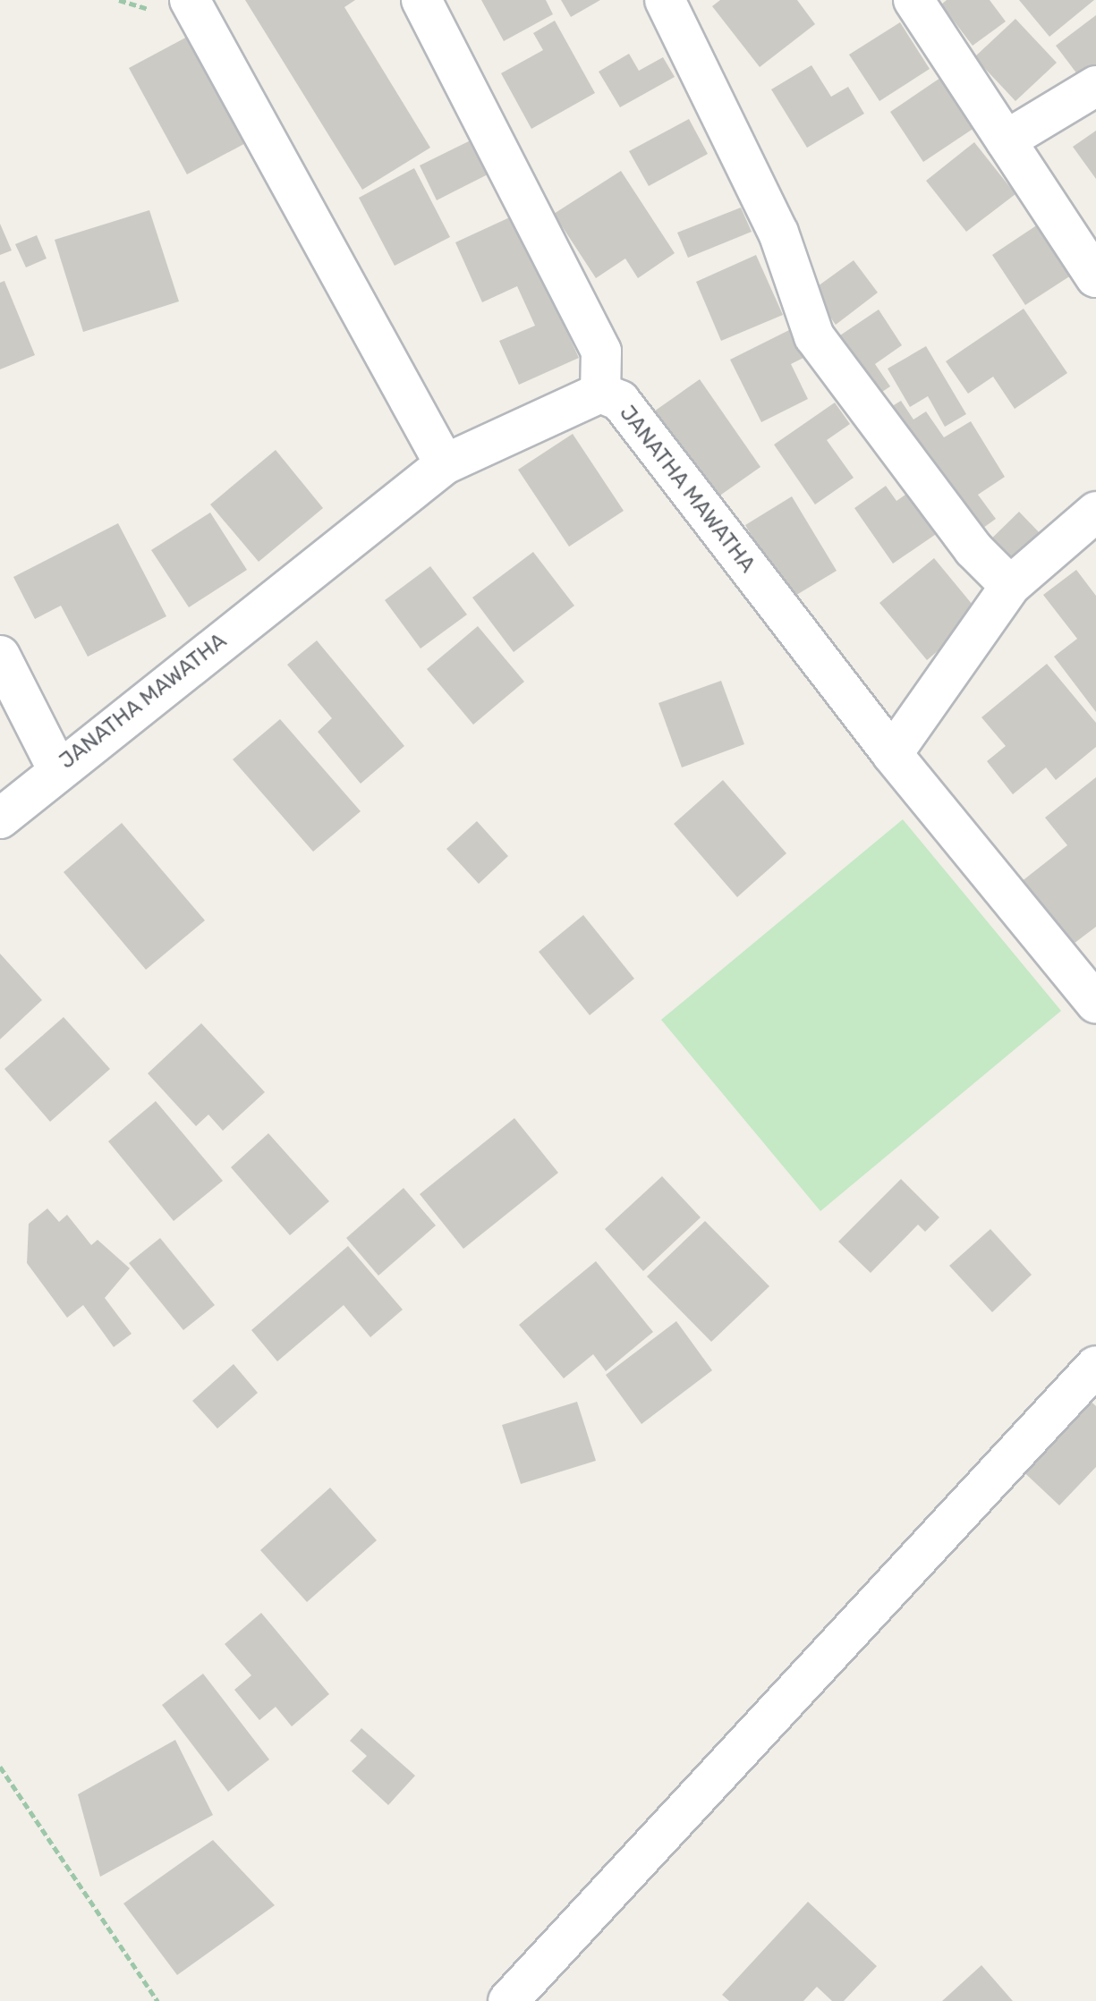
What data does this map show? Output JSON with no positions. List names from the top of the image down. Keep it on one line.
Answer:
{"streets":{"street":["JANATHA MAWATHA"]}}
